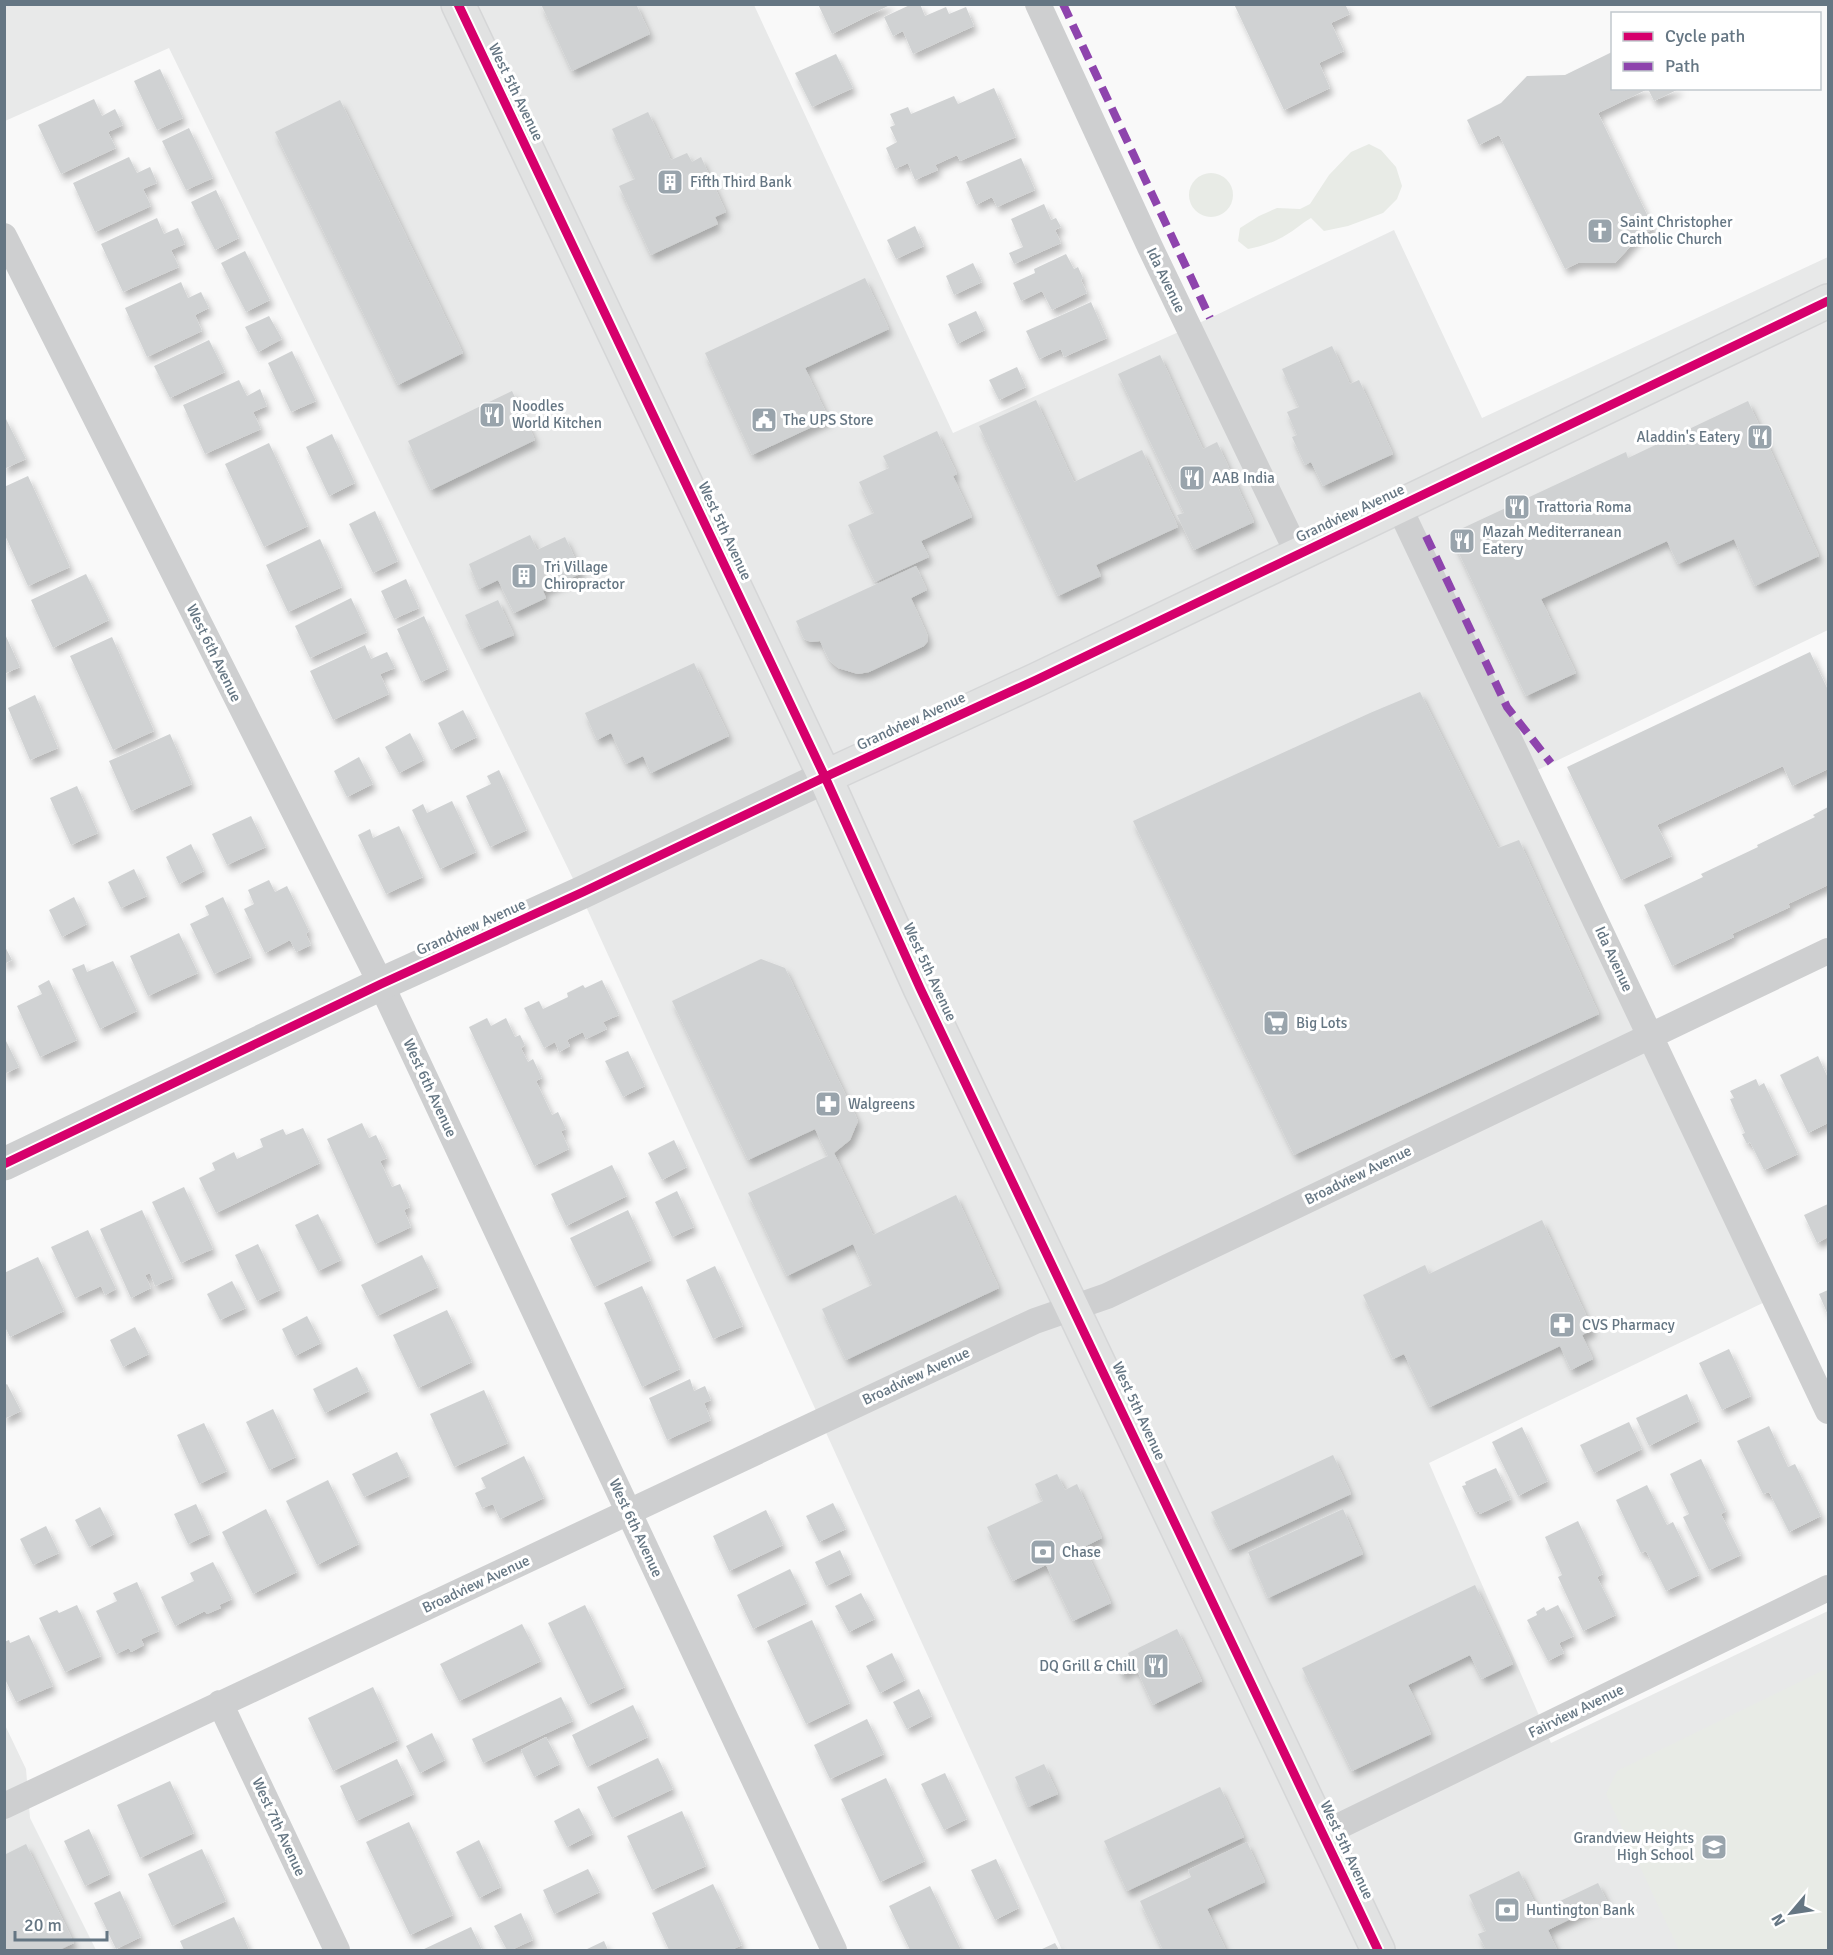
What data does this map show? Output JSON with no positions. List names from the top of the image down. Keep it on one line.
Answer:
{"streets":{"main road":["West 5th Avenue","Grandview Avenue"],"street":["Ida Avenue","West 6th Avenue","Broadview Avenue","Fairview Avenue","West 7th Avenue"]},"crossings":[["West 5th Avenue","Grandview Avenue"],["West 5th Avenue","Broadview Avenue"],["West 5th Avenue","Fairview Avenue"],["Ida Avenue","Grandview Avenue"],["Ida Avenue","Broadview Avenue"],["Grandview Avenue","West 6th Avenue"],["West 6th Avenue","Broadview Avenue"],["Broadview Avenue","West 7th Avenue"]],"places":{"building":["Fifth Third Bank","Tri Village Chiropractor"],"church":["Saint Christopher Catholic Church"],"restaurant":["Noodles World Kitchen","Aladdin's Eatery","AAB India","Trattoria Roma","Mazah Mediterranean Eatery","DQ Grill & Chill"],"public building":["The UPS Store"],"supermarket":["Big Lots"],"pharmacy":["Walgreens","CVS Pharmacy"],"bank":["Chase","Huntington Bank"],"school or university":["Grandview Heights High School"]},"legend":["Cycle path","Path"],"scale_bar":"20 m","north":"bottom left"}
